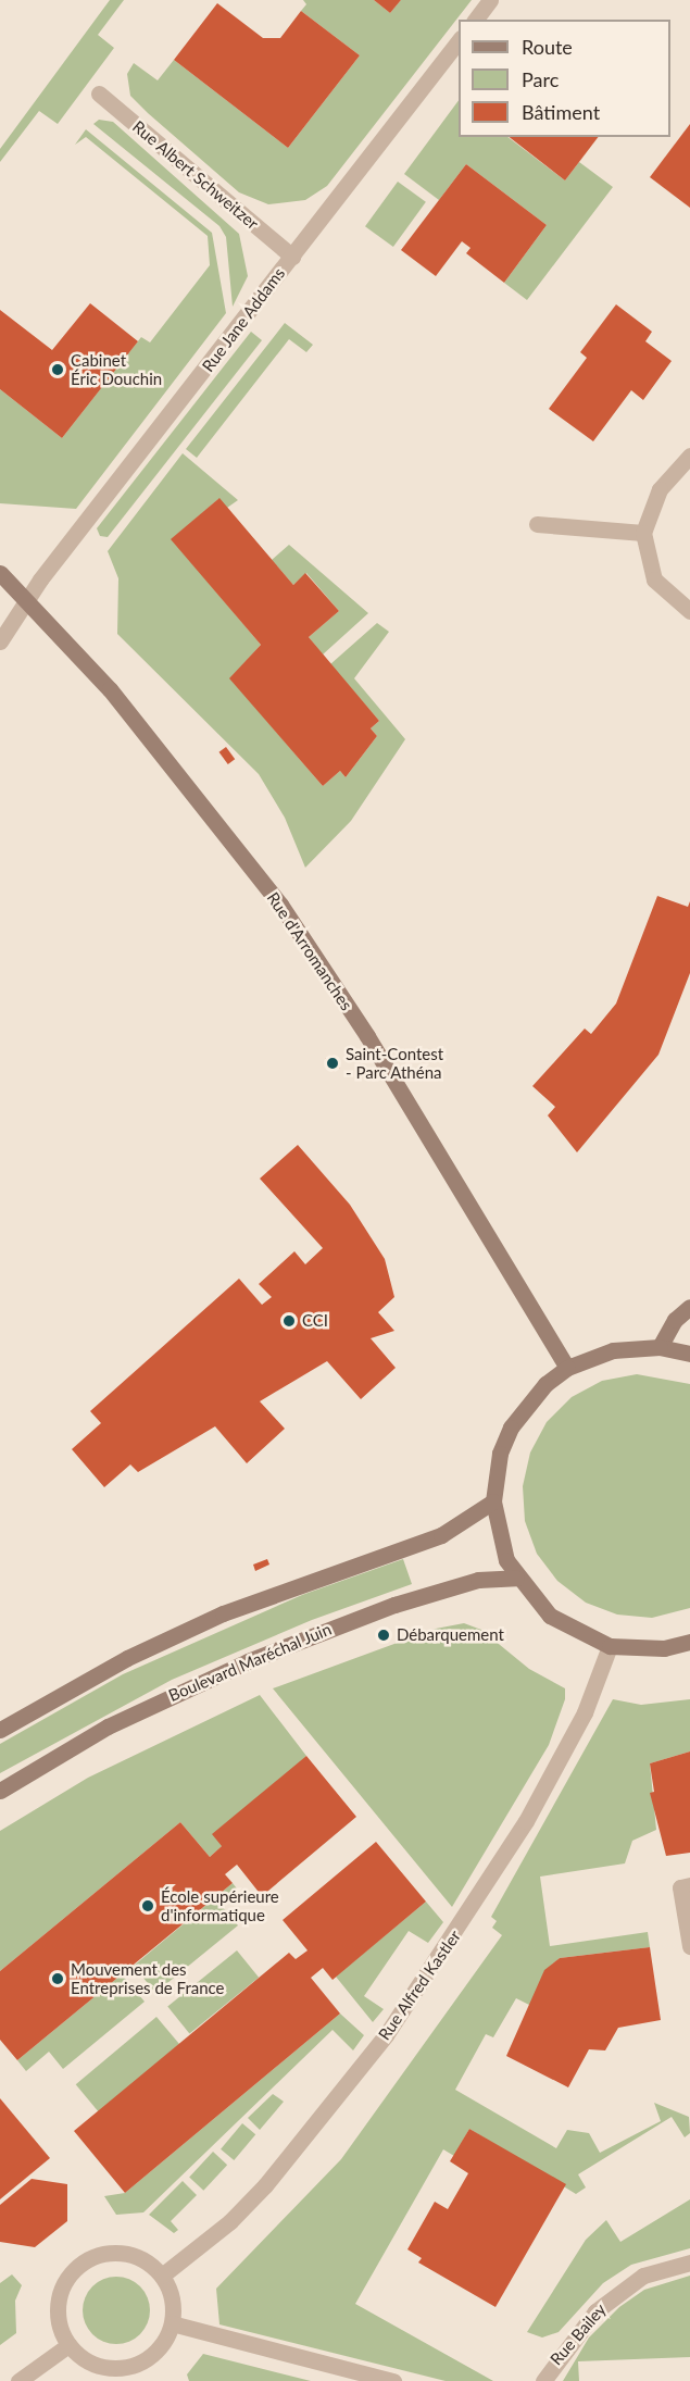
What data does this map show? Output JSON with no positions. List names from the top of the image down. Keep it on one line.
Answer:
{"streets":{"main road":["Rue d'Arromanches","Boulevard Maréchal Juin"],"street":["Rue Albert Schweitzer","Rue Jane Addams","Rue Alfred Kastler","Rue Bailey"]},"crossings":[["Rue Albert Schweitzer","Rue Jane Addams"],["Rue Jane Addams","Rue d'Arromanches"]],"places":["Cabinet Éric Douchin","Saint-Contest - Parc Athéna","CCI","Débarquement","École supérieure d'informatique","Mouvement des Entreprises de France"],"legend":["Route","Parc","Bâtiment"]}
